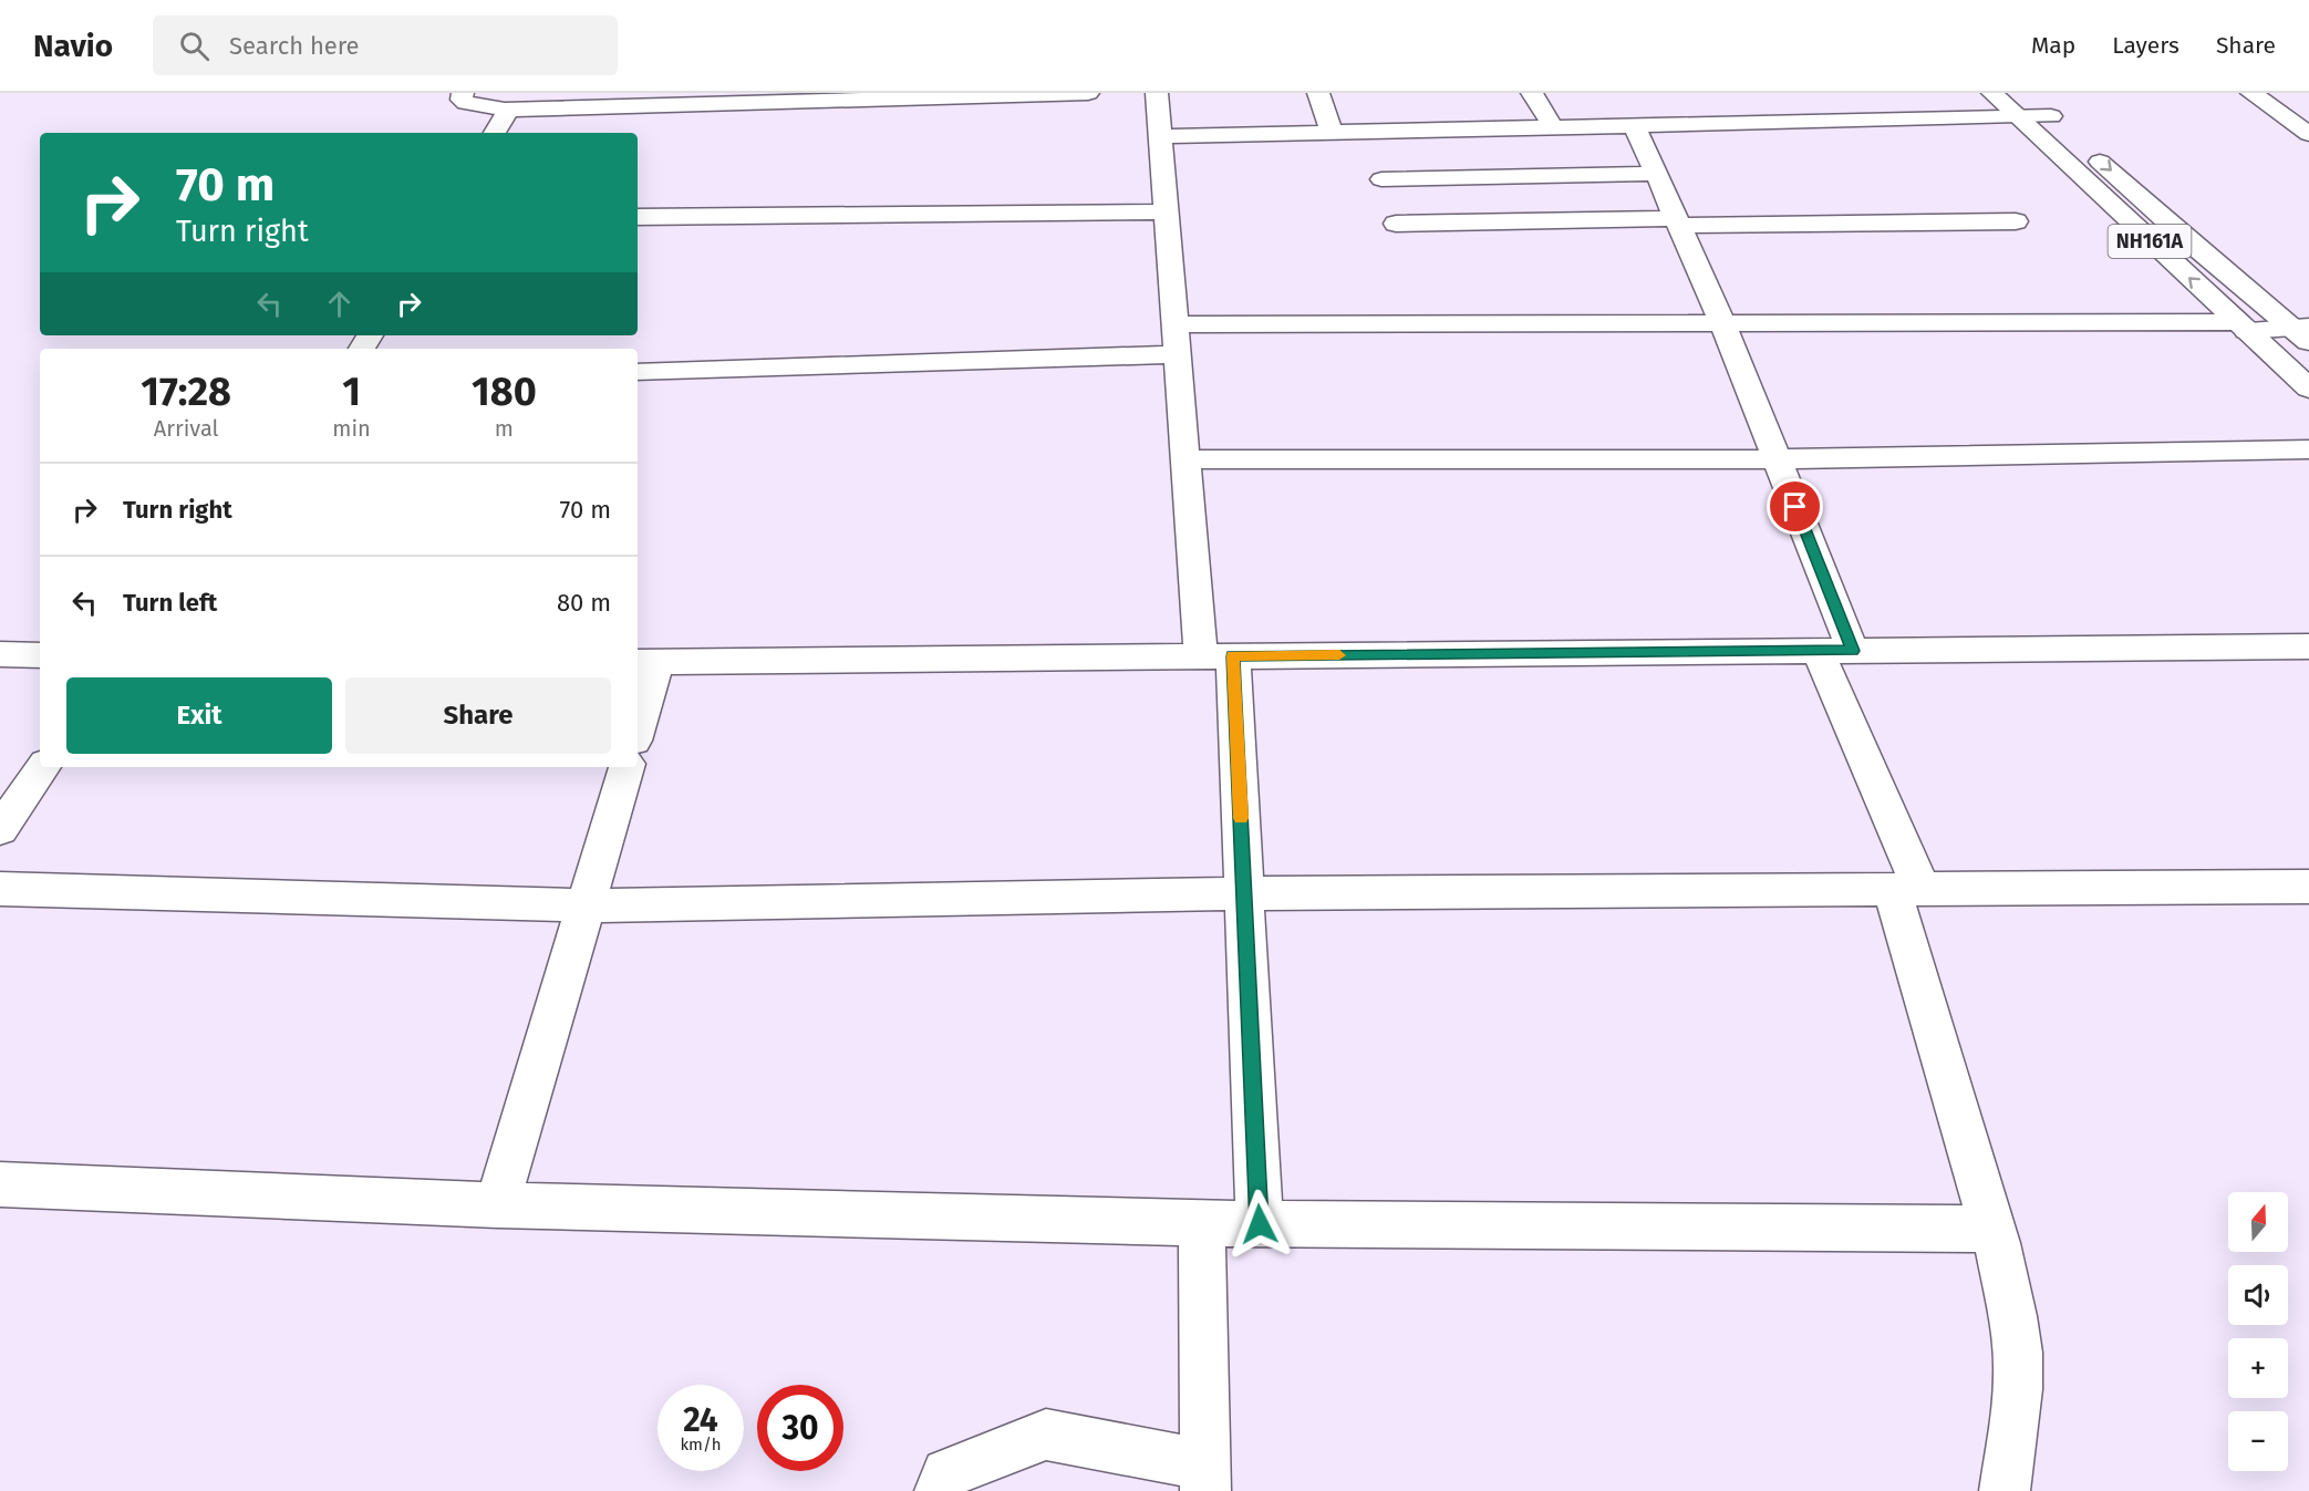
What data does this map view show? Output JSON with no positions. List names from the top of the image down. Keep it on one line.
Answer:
{"streets":{"main road":["NH161A"]},"north":"top","page":{"header":"Navio","search":"Search here","nav":["Map","Layers","Share"],"turn":["70 m","Turn right"],"eta":["17:28","Arrival","1","min","180","m"],"list":[{"name":"Turn right","value":"70 m"},{"name":"Turn left","value":"80 m"}],"buttons":["Exit","Share"],"map_buttons":["+","−"],"speed":"24 km/h","limit":"30"}}
